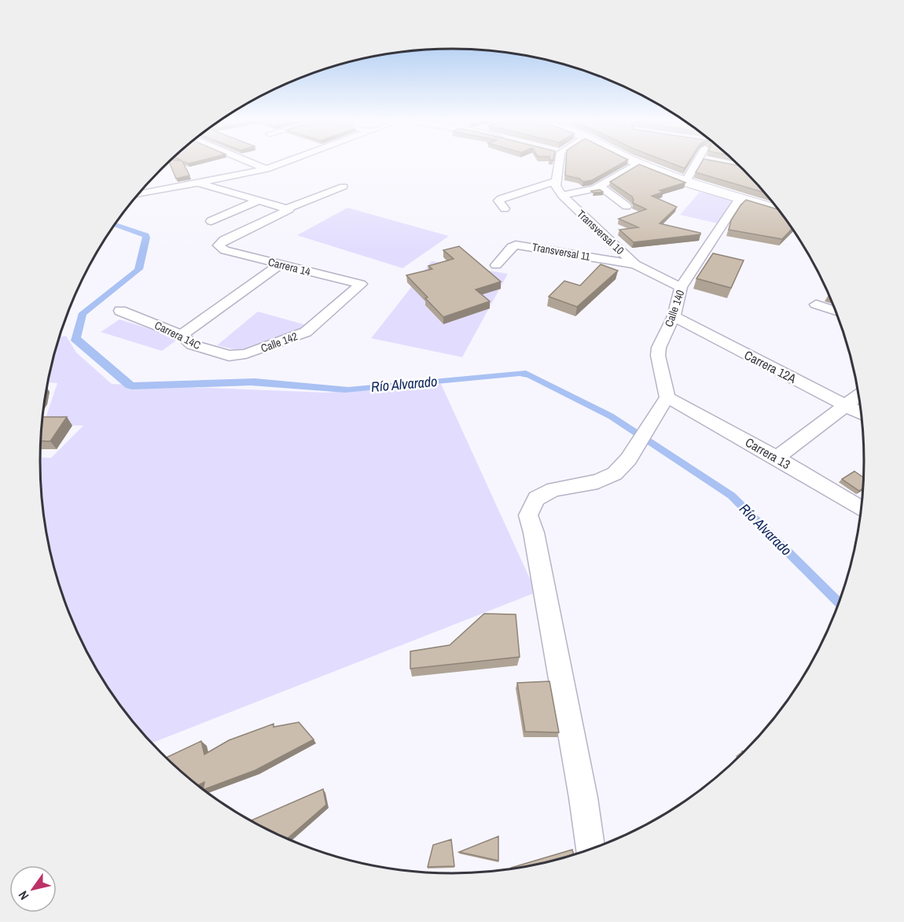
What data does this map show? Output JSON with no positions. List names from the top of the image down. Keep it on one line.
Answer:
{"streets":{"street":["Transversal 10","Transversal 11","Carrera 14","Calle 140","Carrera 14C","Calle 142","Carrera 12A","Carrera 13"]},"crossings":[["Transversal 10","Transversal 11"],["Transversal 10","Calle 140"],["Carrera 14","Calle 142"],["Calle 140","Carrera 12A"],["Calle 140","Carrera 13"],["Carrera 14C","Calle 142"]],"water":["Río Alvarado"],"north":"bottom left"}
